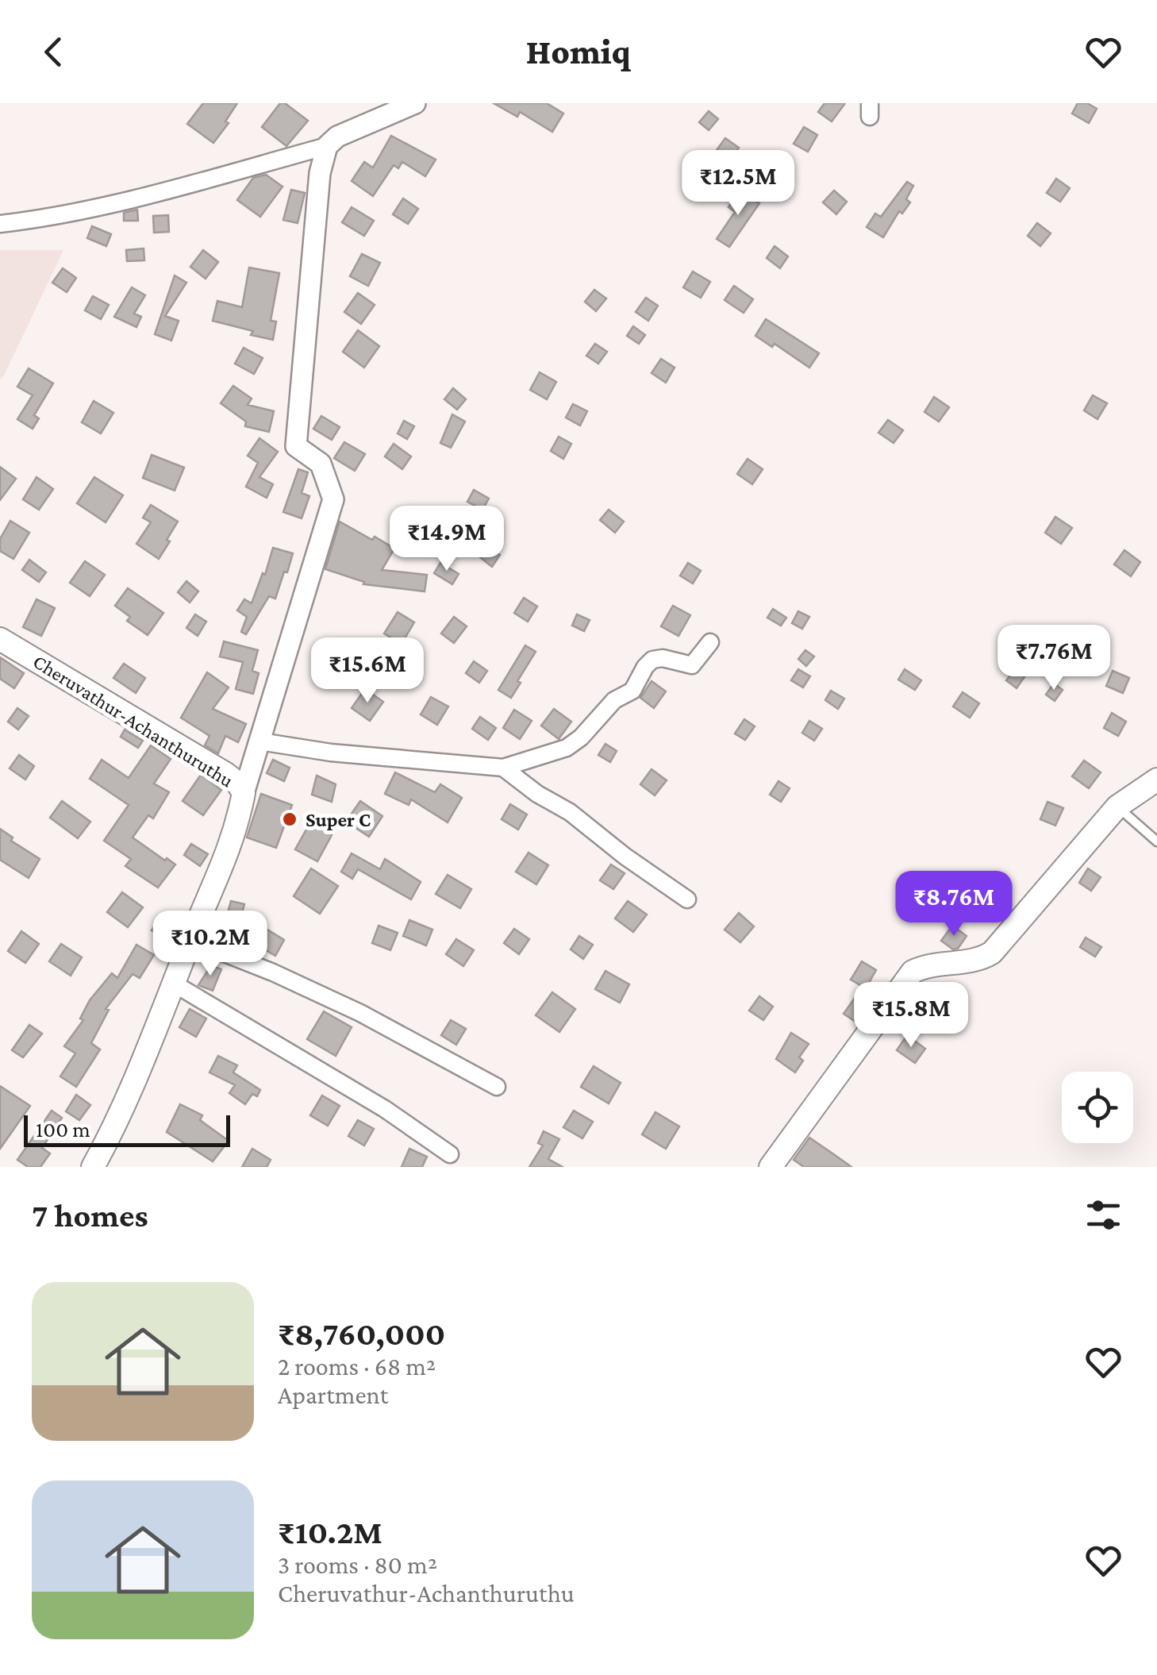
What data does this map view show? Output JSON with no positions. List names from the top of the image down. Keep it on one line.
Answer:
{"streets":{"main road":["Cheruvathur-Achanthuruthu"]},"places":["Super C"],"scale_bar":"100 m","page":{"header":"Homiq","price":["₹12.5M","₹14.9M","₹7.76M","₹15.6M","₹8.76M","₹10.2M","₹15.8M"],"scale":"100 m","heading":"7 homes","list":[{"name":"₹8,760,000","note":"2 rooms · 68 m² · Apartment"},{"name":"₹10.2M","note":"3 rooms · 80 m² · Cheruvathur-Achanthuruthu"}]}}
